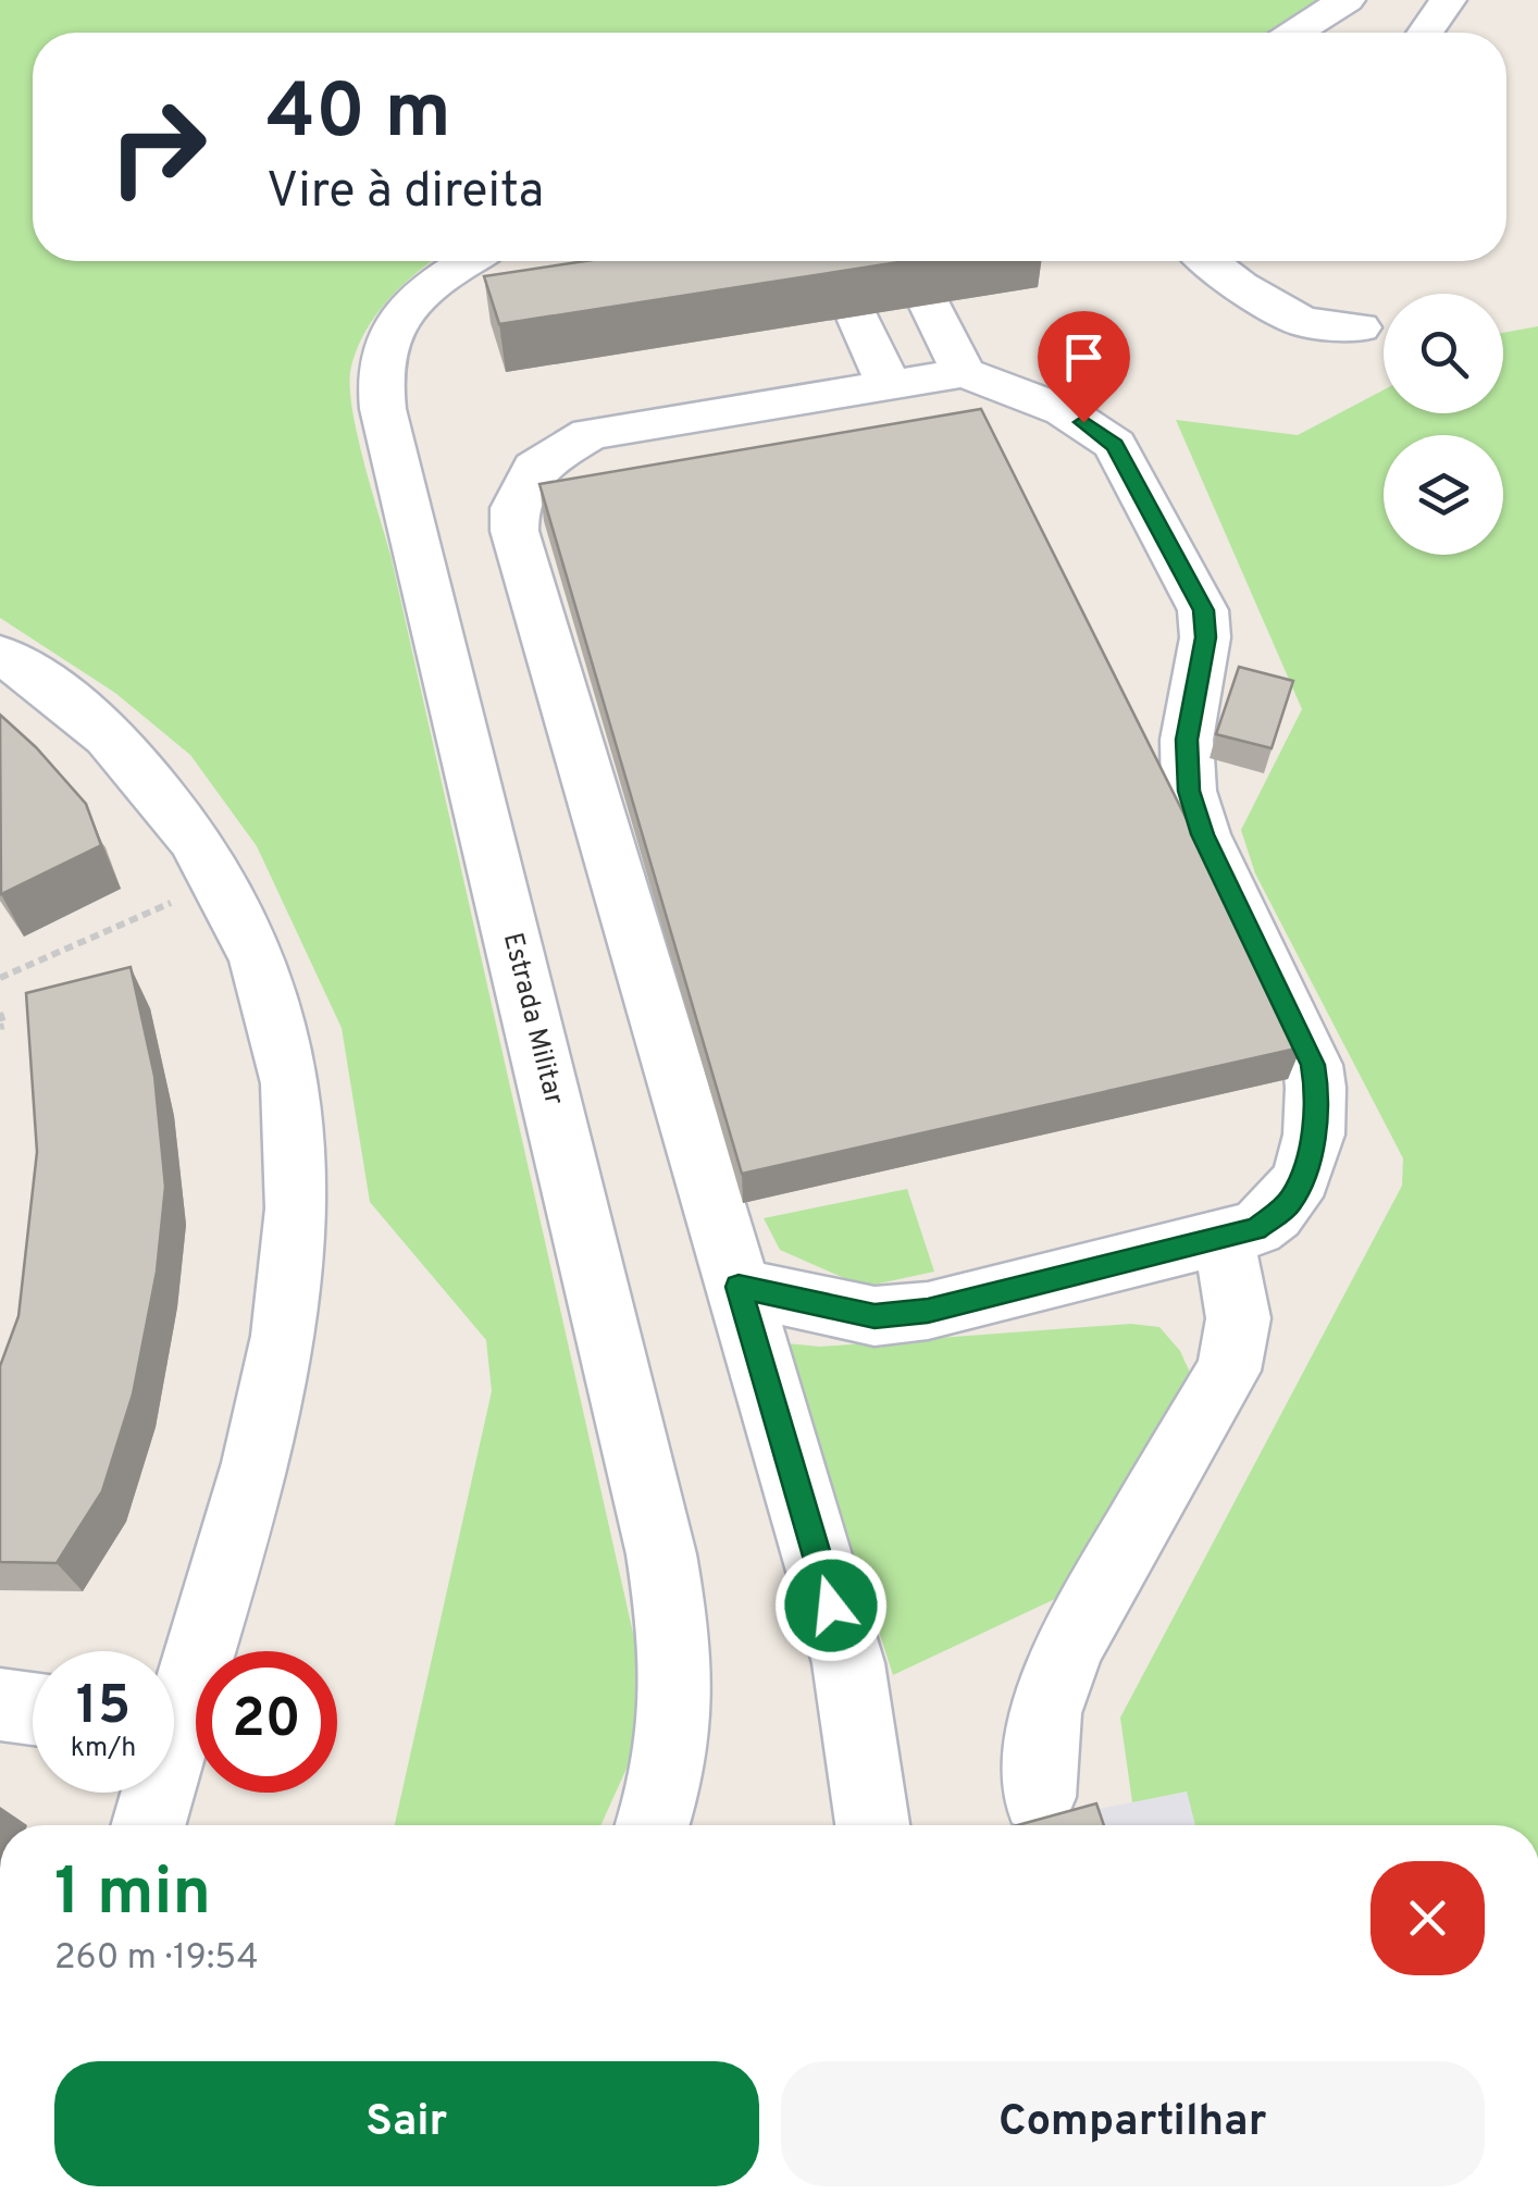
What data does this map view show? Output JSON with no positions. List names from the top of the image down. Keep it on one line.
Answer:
{"streets":{"street":["Estrada Militar"]},"page":{"turn":["40 m","Vire à direita"],"speed":"15 km/h","limit":"20","heading":["1 min","260 m · 19:54"],"buttons":["Sair","Compartilhar"]}}
